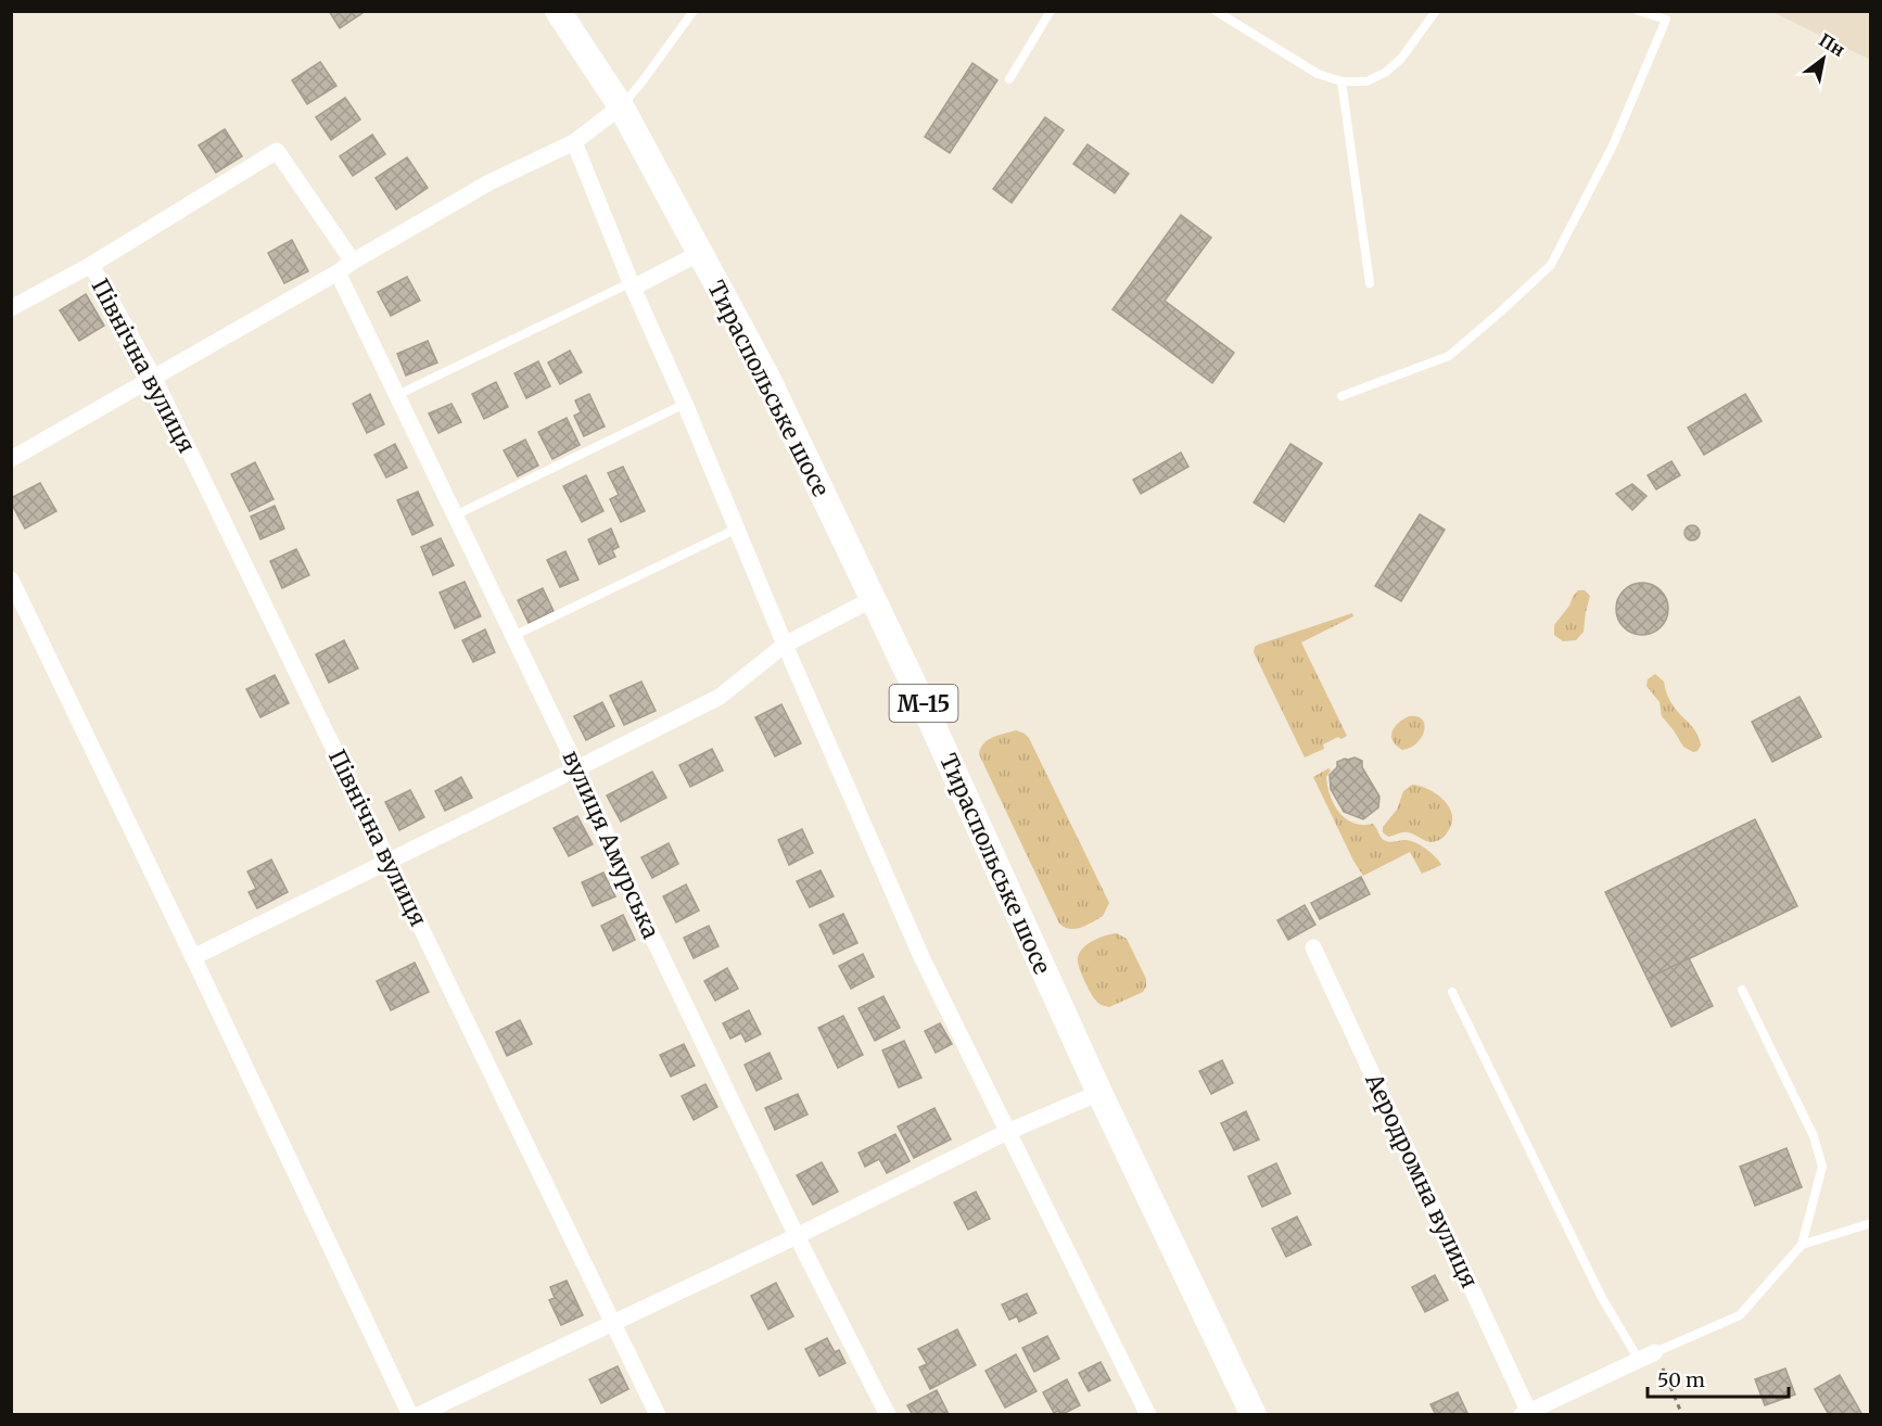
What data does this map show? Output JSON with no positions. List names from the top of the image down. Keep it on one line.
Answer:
{"streets":{"main road":["Тираспольське шосе","М-15"],"street":["Північна вулиця","вулиця Амурська","Аеродромна вулиця"]},"scale_bar":"50 m","north":"top right"}
